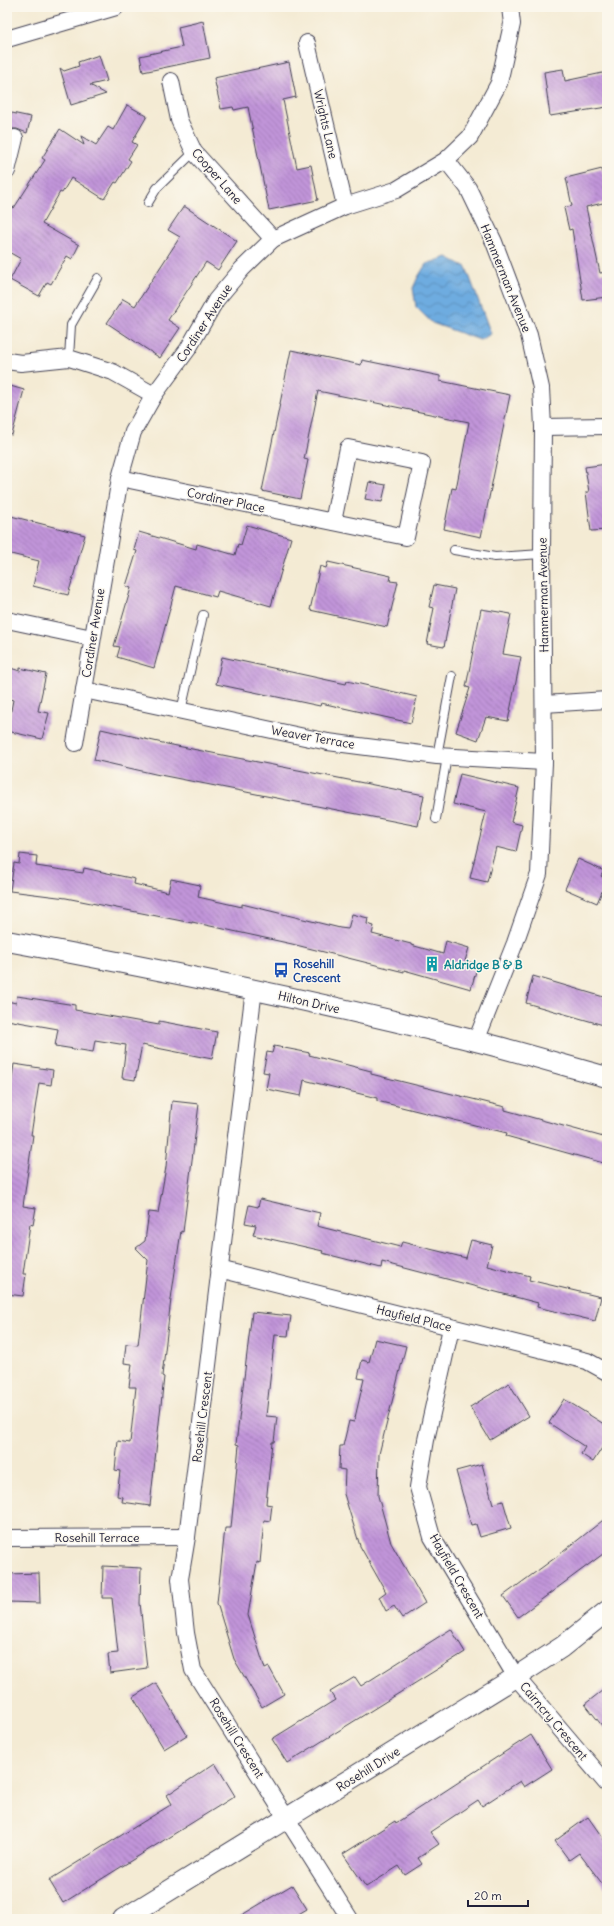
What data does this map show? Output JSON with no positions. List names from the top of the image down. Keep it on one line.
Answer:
{"streets":{"street":["Wrights Lane","Cooper Lane","Hammerman Avenue","Cordiner Avenue","Cordiner Place","Weaver Terrace","Hilton Drive","Hayfield Place","Rosehill Crescent","Rosehill Terrace","Hayfield Crescent","Cairncry Crescent","Rosehill Drive"]},"crossings":[["Wrights Lane","Cordiner Avenue"],["Cooper Lane","Cordiner Avenue"],["Hammerman Avenue","Cordiner Avenue"],["Hammerman Avenue","Weaver Terrace"],["Hammerman Avenue","Hilton Drive"],["Cordiner Avenue","Cordiner Place"],["Cordiner Avenue","Weaver Terrace"],["Hilton Drive","Rosehill Crescent"],["Hayfield Place","Rosehill Crescent"],["Hayfield Place","Hayfield Crescent"],["Rosehill Crescent","Rosehill Terrace"],["Rosehill Crescent","Rosehill Drive"],["Hayfield Crescent","Cairncry Crescent"],["Hayfield Crescent","Rosehill Drive"],["Cairncry Crescent","Rosehill Drive"]],"places":{"building":["Aldridge B & B"],"bus stop":["Rosehill Crescent"]},"scale_bar":"20 m"}
